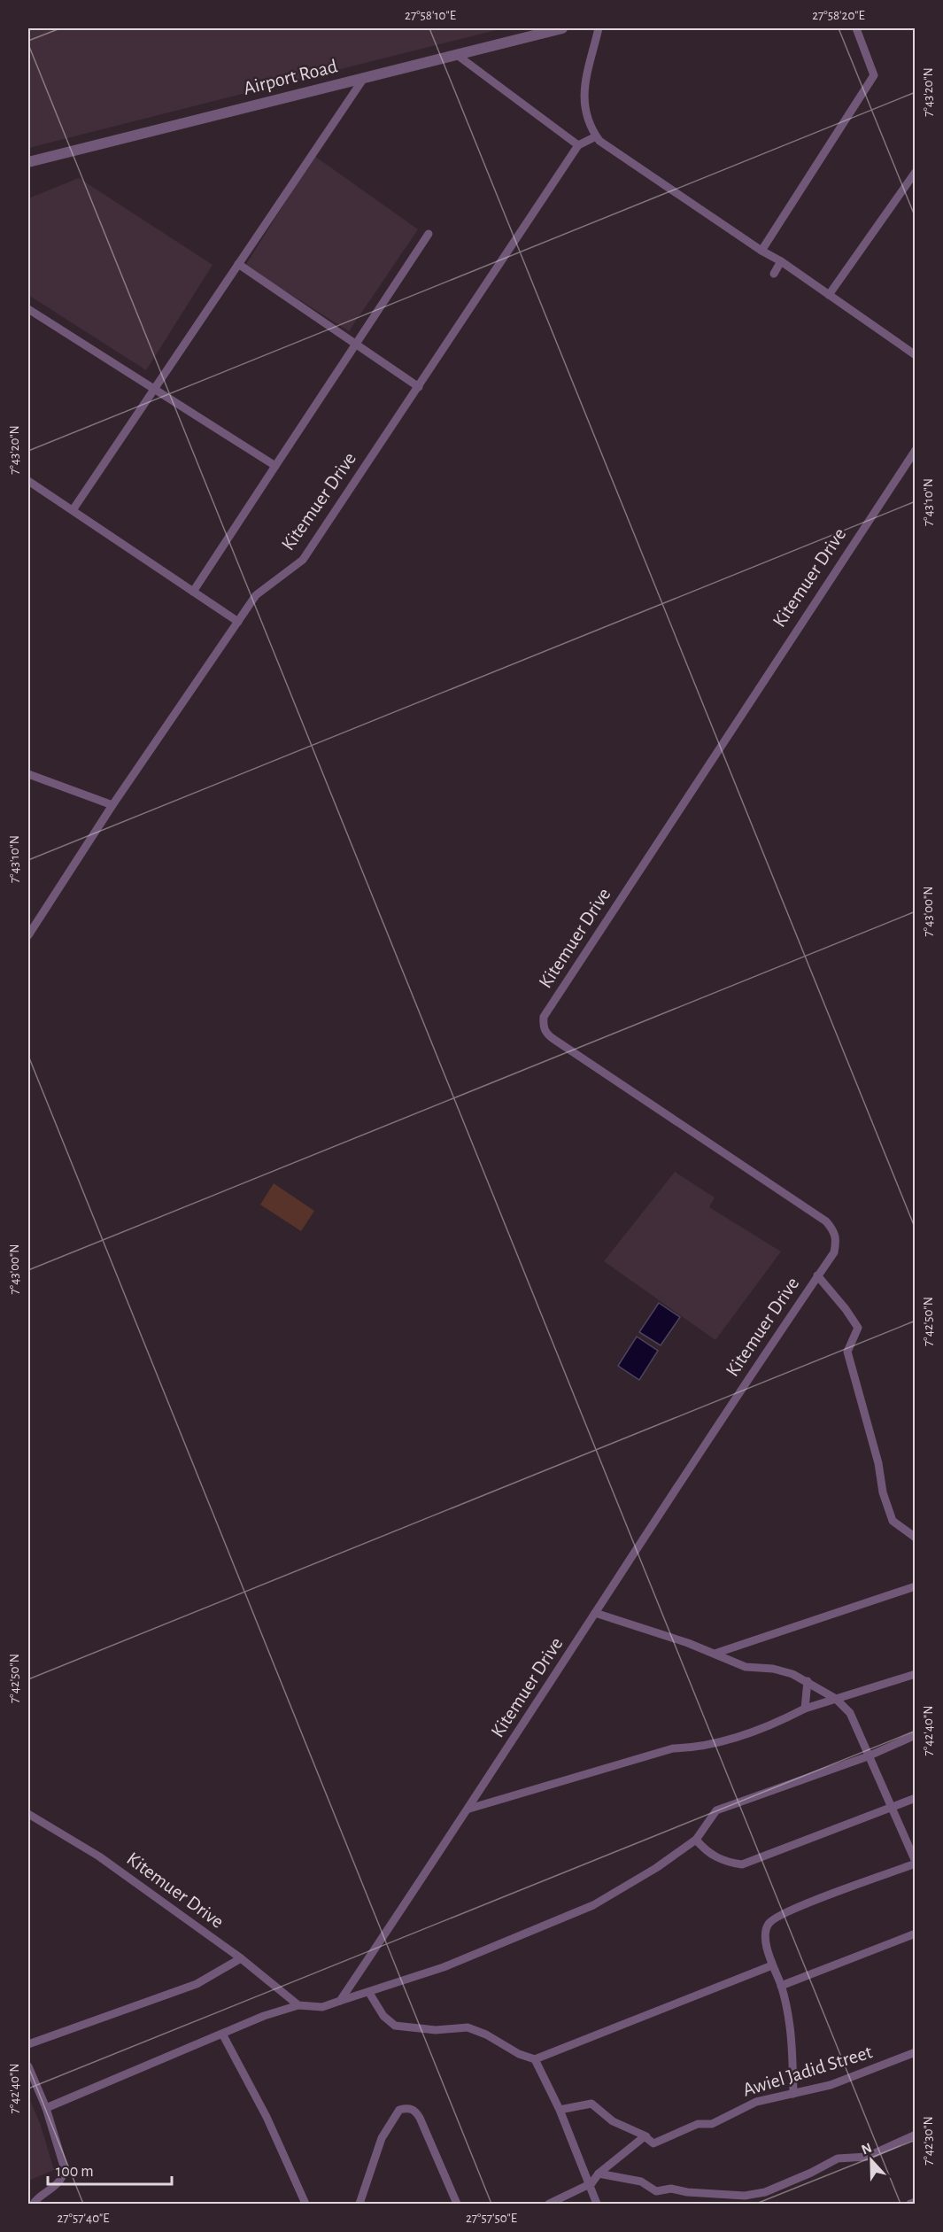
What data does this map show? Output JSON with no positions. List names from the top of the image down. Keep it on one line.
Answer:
{"streets":{"street":["Airport Road","Kitemuer Drive","Awiel Jadid Street"]},"scale_bar":"100 m","north":"top","coordinates":["27°58'10\"E","27°58'20\"E","7°43'20\"N","7°43'10\"N","7°43'00\"N","7°42'50\"N","7°42'40\"N","7°42'30\"N","27°57'40\"E","27°57'50\"E"]}
